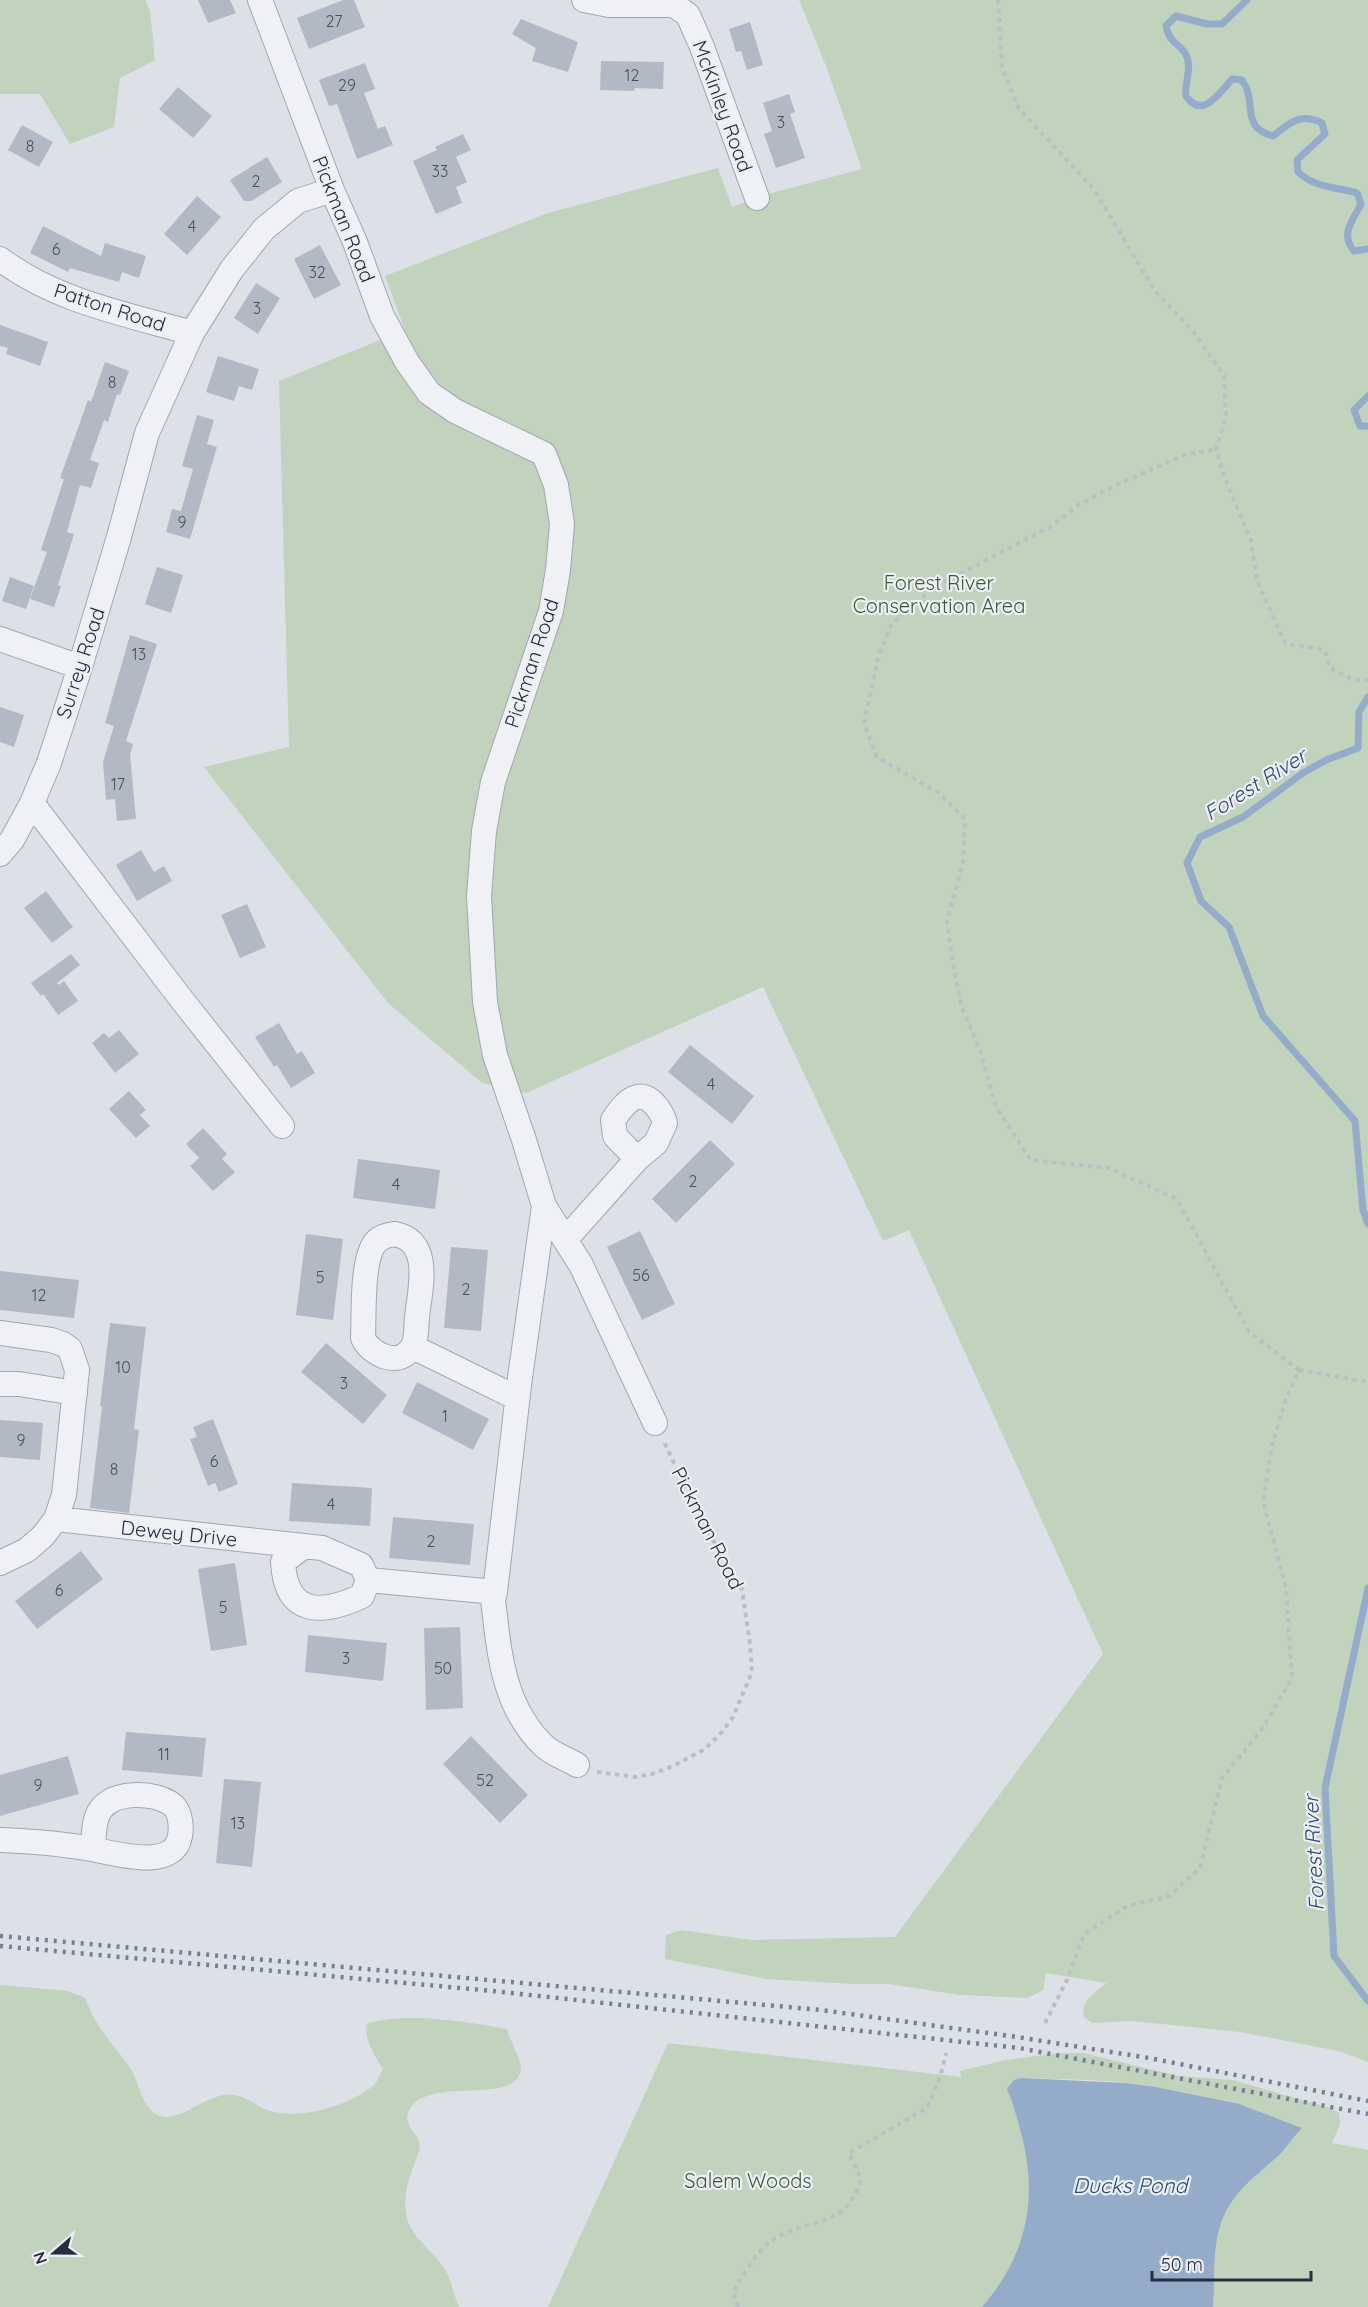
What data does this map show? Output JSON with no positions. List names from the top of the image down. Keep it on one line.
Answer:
{"streets":{"street":["McKinley Road","Pickman Road","Patton Road","Surrey Road","Dewey Drive"]},"crossings":[["Pickman Road","Surrey Road"],["Patton Road","Surrey Road"]],"water":["Forest River","Ducks Pond"],"parks":["Forest River Conservation Area","Salem Woods"],"house_numbers":["27","12","29","3","8","33","2","4","6","32","3","8","9","13","17","4","2","4","56","5","2","12","10","3","1","9","6","8","4","2","6","5","3","50","11","52","9","13"],"scale_bar":"50 m","north":"left"}
